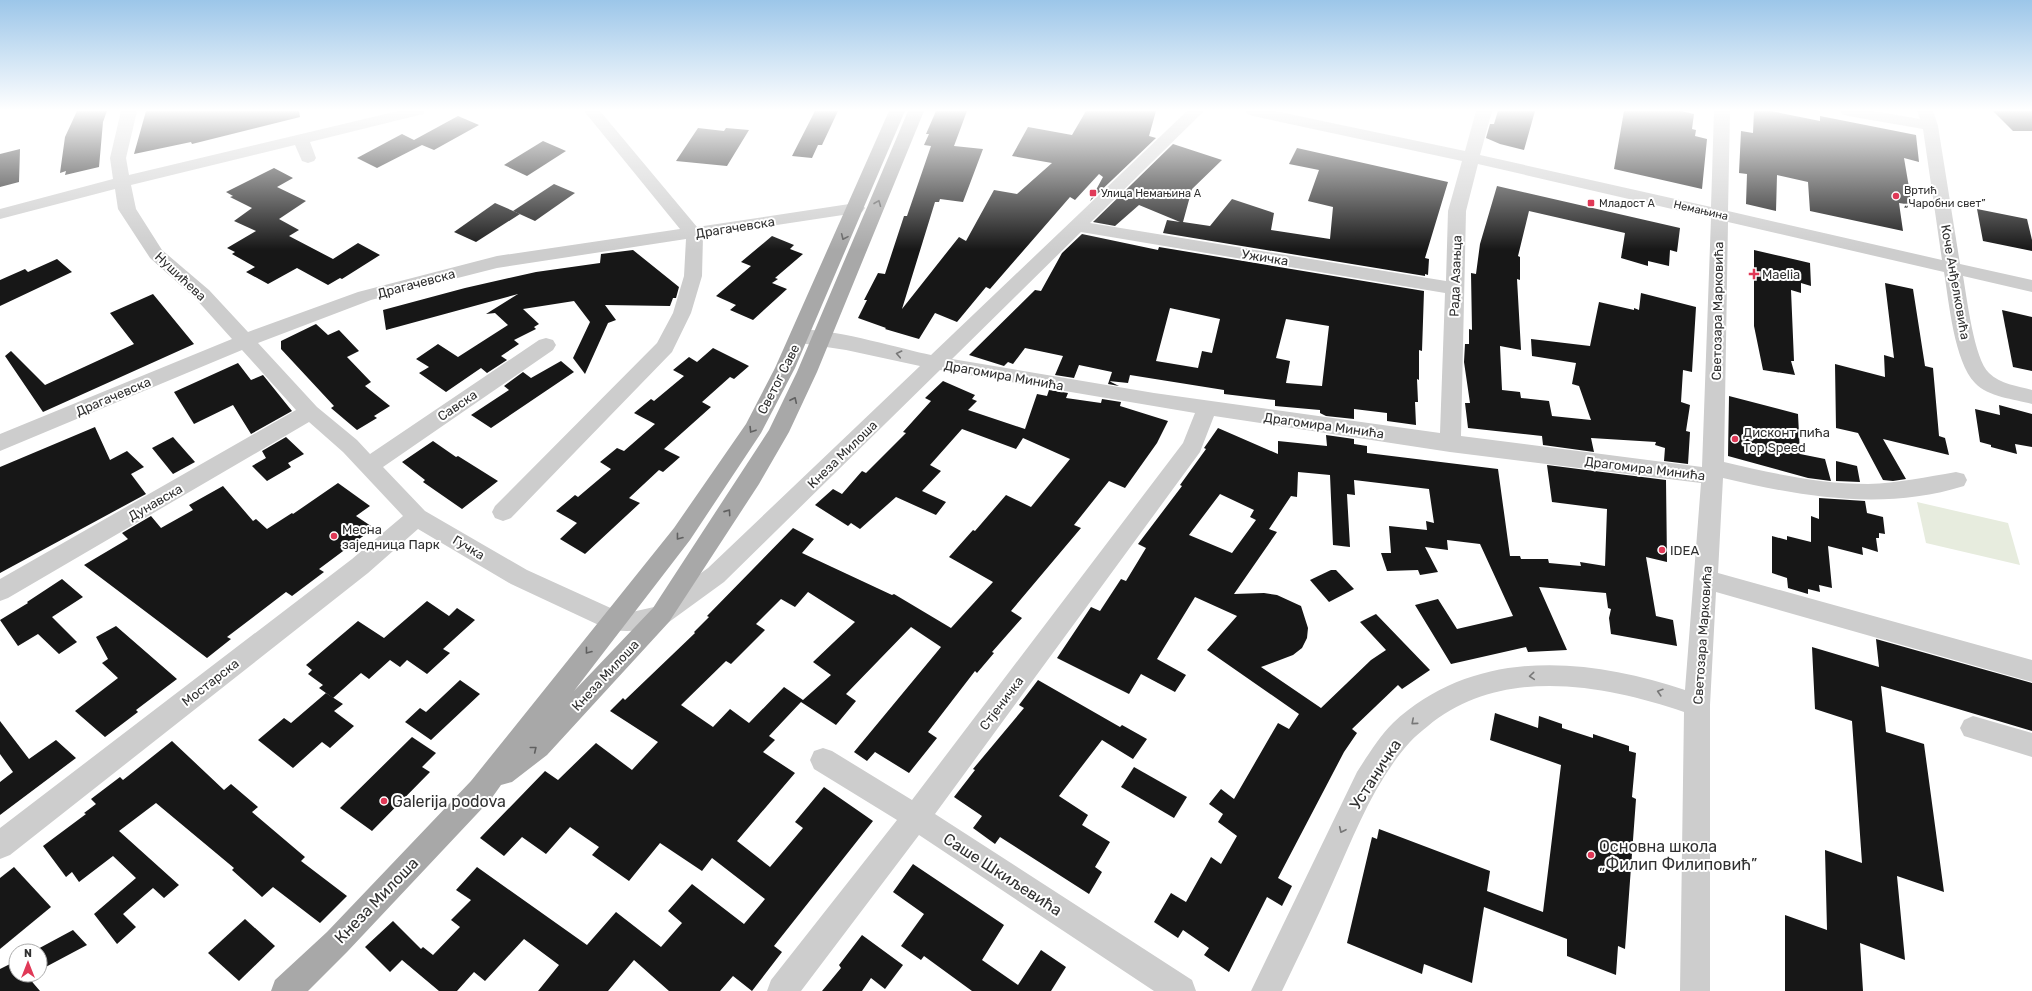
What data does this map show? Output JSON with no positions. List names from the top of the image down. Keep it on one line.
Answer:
{"streets":{"main road":["Светог Саве","Кнеза Милоша"],"street":["Немањина","Драгачевска","Ужичка","Нушићева","Рада Азањца","Коче Анђелковића","Светозара Марковића","Драгомира Минића","Савска","Дунавска","Гучка","Мостарска","Стјеничка","Устаничка","Саше Шкиљевића"]},"crossings":[["Немањина","Рада Азањца"],["Немањина","Коче Анђелковића"],["Немањина","Светозара Марковића"],["Драгачевска","Нушићева"],["Драгачевска","Светог Саве"],["Драгачевска","Гучка"],["Ужичка","Рада Азањца"],["Ужичка","Кнеза Милоша"],["Нушићева","Гучка"],["Рада Азањца","Драгомира Минића"],["Светозара Марковића","Драгомира Минића"],["Светозара Марковића","Устаничка"],["Драгомира Минића","Светог Саве"],["Драгомира Минића","Кнеза Милоша"],["Драгомира Минића","Стјеничка"],["Светог Саве","Кнеза Милоша"],["Светог Саве","Гучка"],["Савска","Гучка"],["Кнеза Милоша","Гучка"],["Дунавска","Гучка"],["Гучка","Мостарска"],["Стјеничка","Саше Шкиљевића"]],"one_way":["Устаничка"],"places":{"transit":["Улица Немањина А","Младост А"],"other":["Вртић „Чаробни свет”","Дисконт пића Top Speed","Месна заједница Парк","IDEA","Galerija podova","Основна школа „Филип Филиповић”"],"health":["Maelia"]},"north":"top"}
